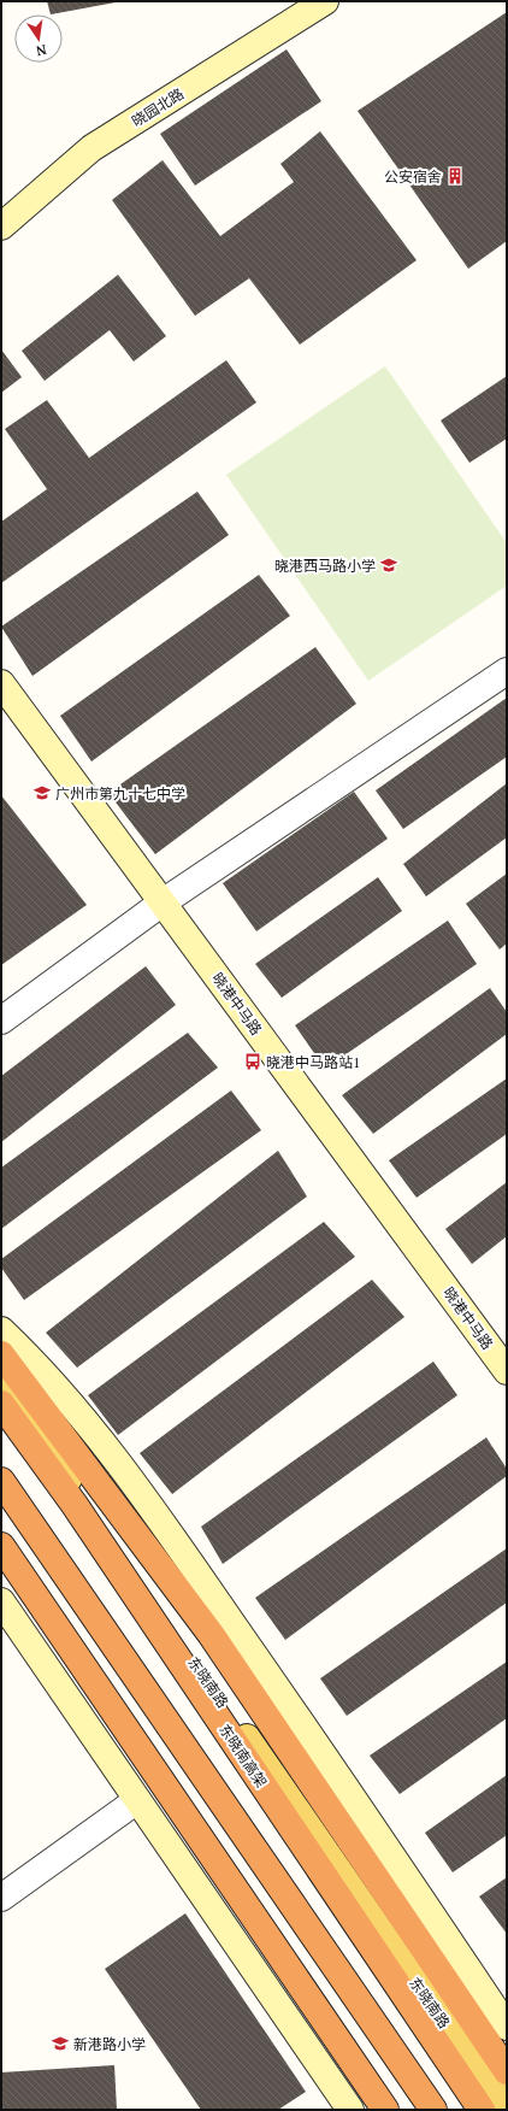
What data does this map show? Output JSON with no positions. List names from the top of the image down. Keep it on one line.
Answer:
{"streets":{"highway":["东晓南高架"],"main road":["东晓南路"],"street":["晓园北路","晓港中马路"]},"places":{"building":["公安宿舍"],"school or university":["晓港西马路小学","广州市第九十七中学","新港路小学"],"bus stop":["晓港中马路站1"]},"north":"bottom"}
